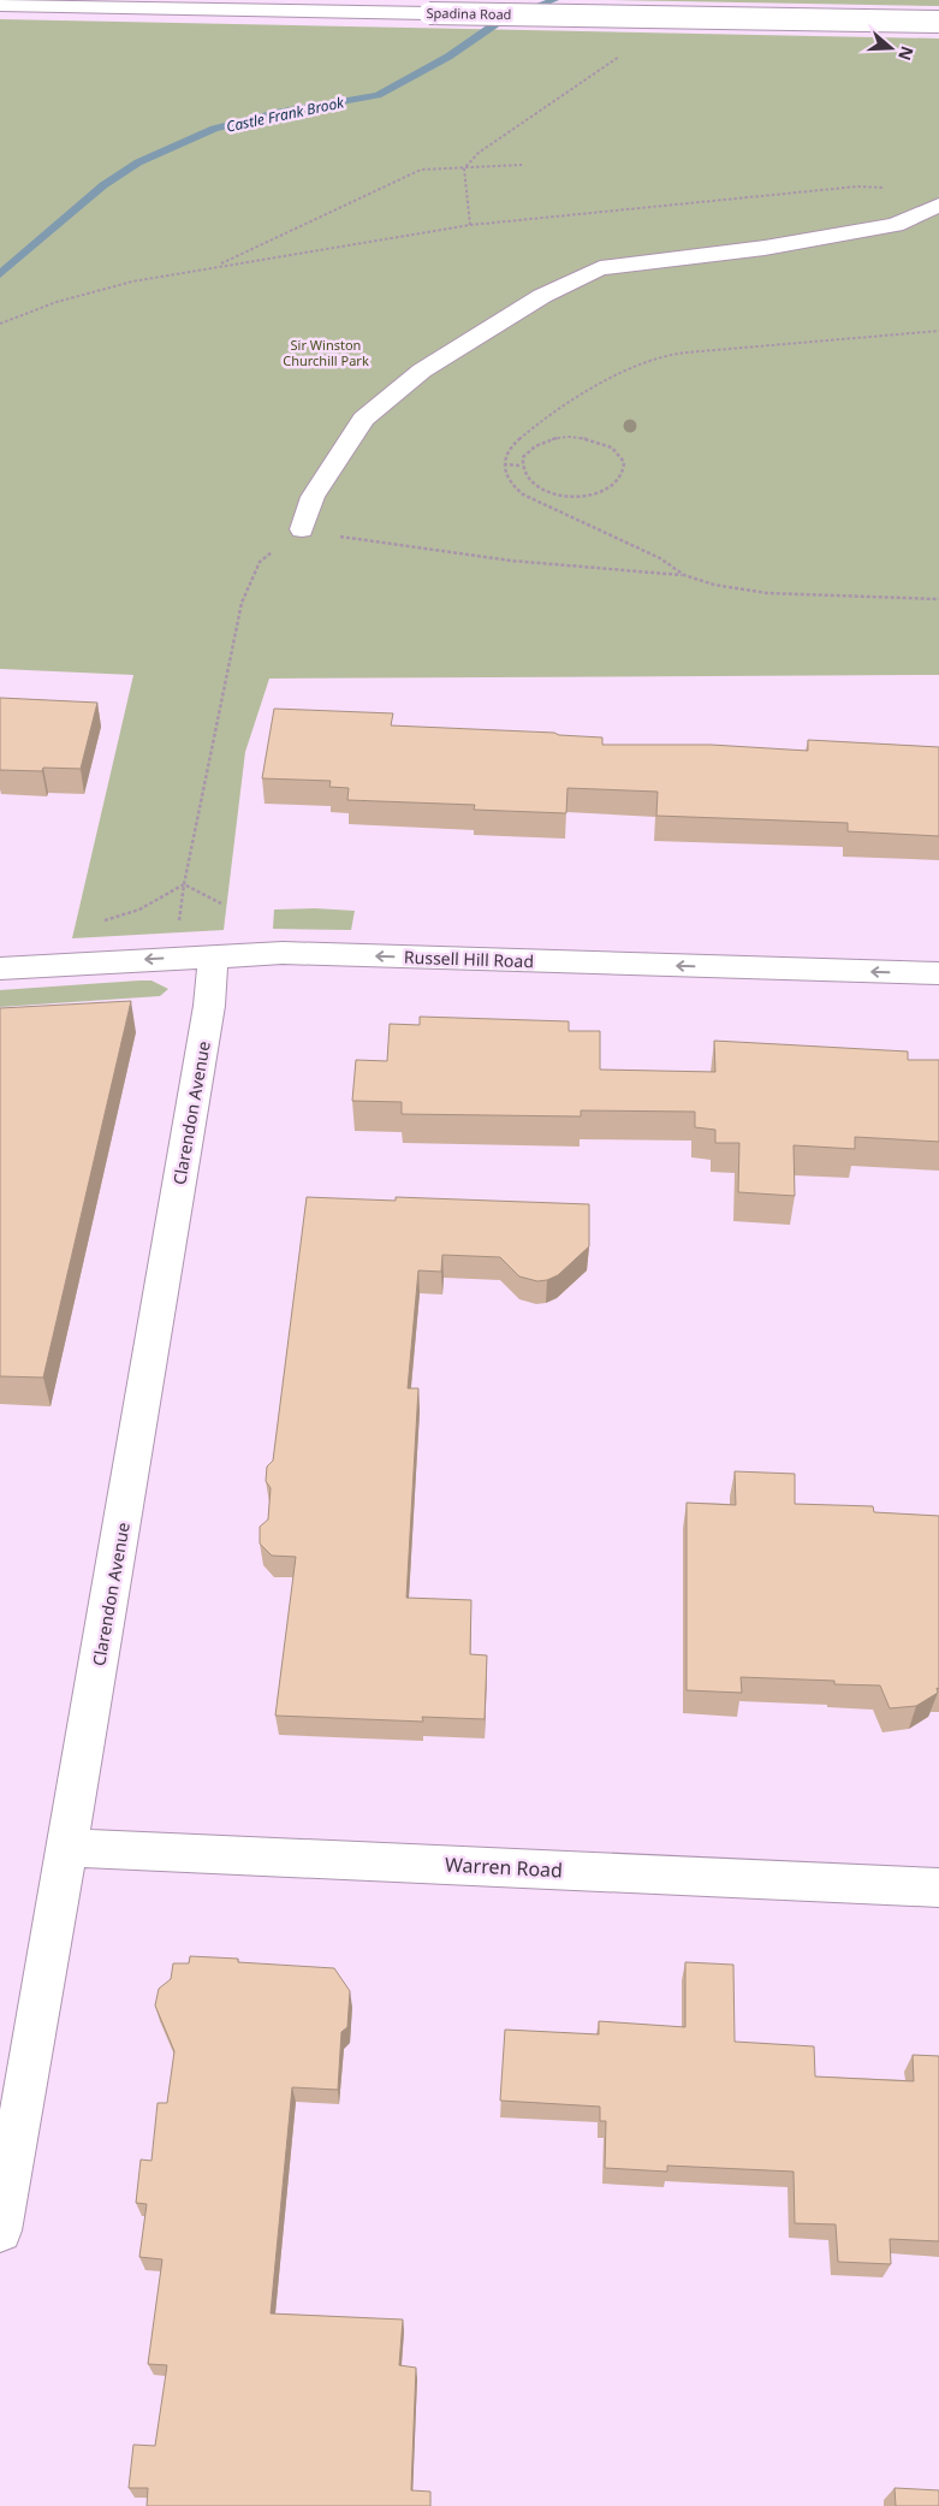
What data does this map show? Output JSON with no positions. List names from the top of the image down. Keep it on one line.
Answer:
{"streets":{"street":["Spadina Road","Russell Hill Road","Clarendon Avenue","Warren Road"]},"crossings":[["Russell Hill Road","Clarendon Avenue"],["Clarendon Avenue","Warren Road"]],"one_way":["Russell Hill Road"],"water":["Castle Frank Brook"],"parks":["Sir Winston Churchill Park"],"north":"right"}
